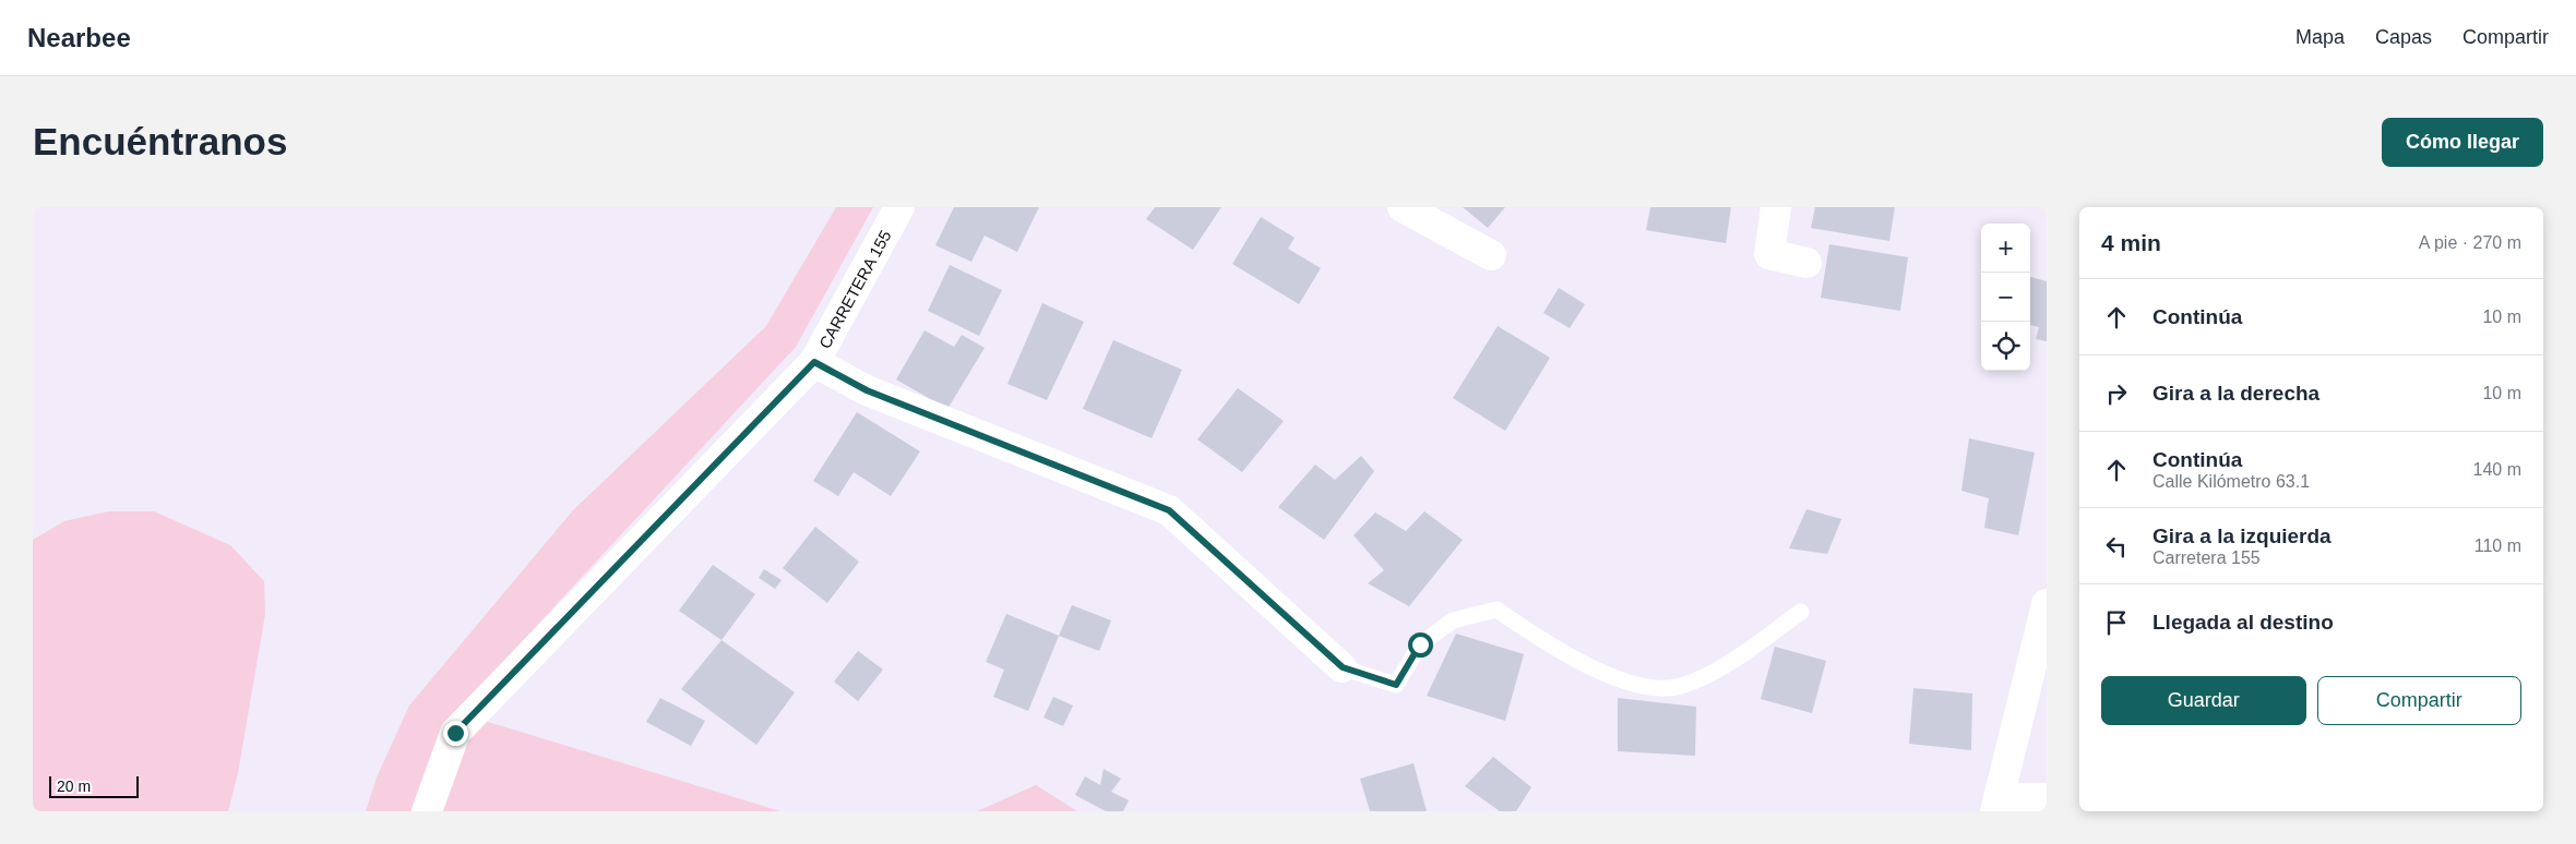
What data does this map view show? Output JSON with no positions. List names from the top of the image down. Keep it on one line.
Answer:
{"streets":{"street":["CARRETERA 155"]},"scale_bar":"20 m","page":{"header":"Nearbee","nav":["Mapa","Capas","Compartir"],"buttons":["Cómo llegar",["Guardar","Compartir"]],"title":"Encuéntranos","heading":["4 min","A pie · 270 m"],"map_buttons":["+","−"],"list":[["Continúa","10 m"],["Gira a la derecha","10 m"],["Continúa","Calle Kilómetro 63.1","140 m"],["Gira a la izquierda","Carretera 155","110 m"],"Llegada al destino"],"scale":"20 m"}}
